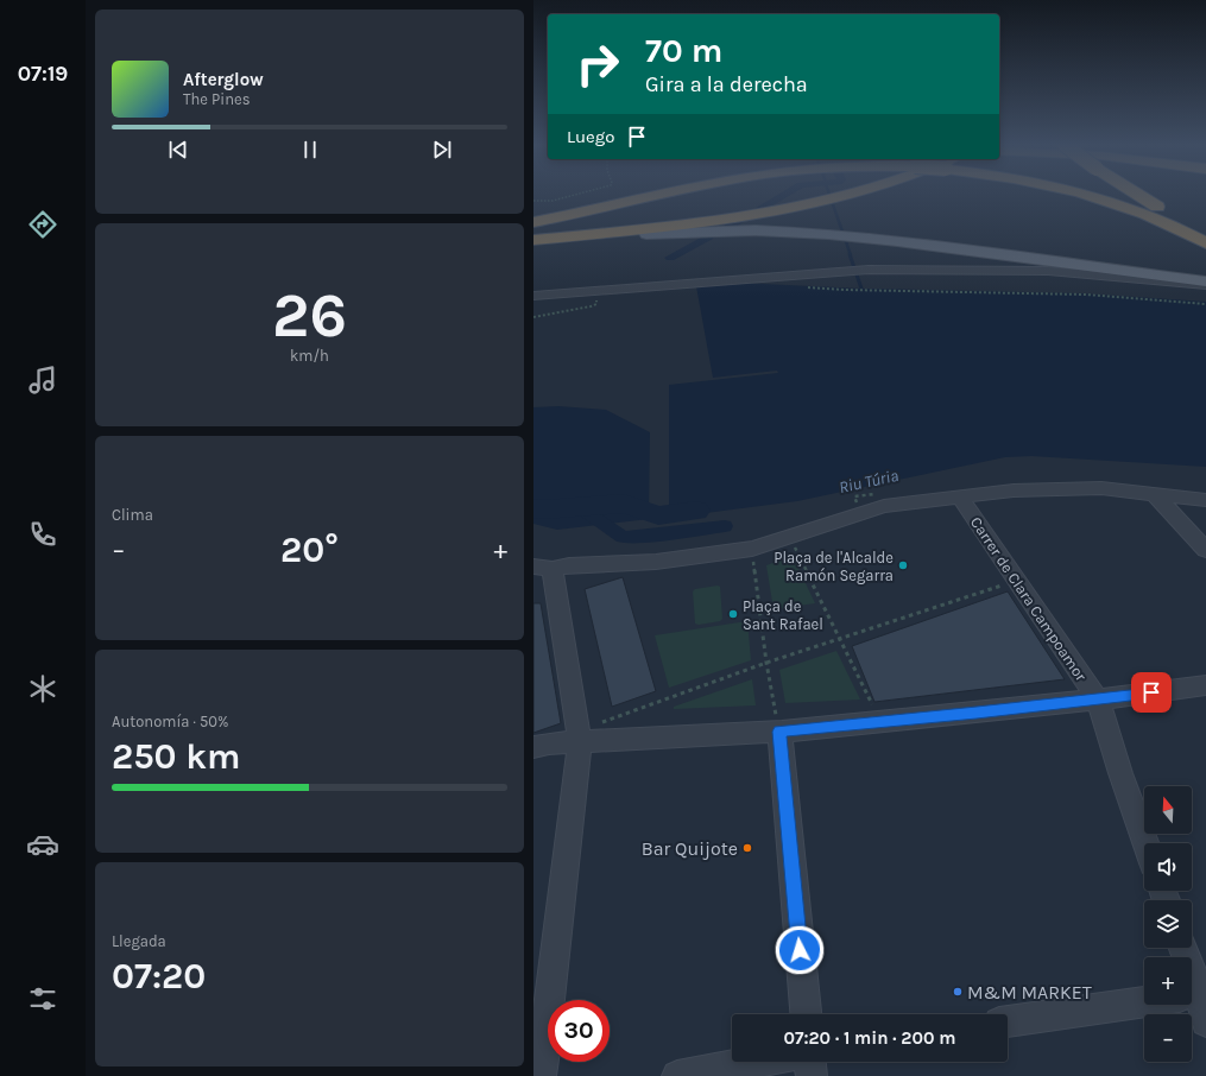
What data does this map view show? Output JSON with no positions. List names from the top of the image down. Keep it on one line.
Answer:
{"streets":{"street":["Carrer de Clara Campoamor"]},"water":["Riu Túria"],"places":["Plaça de l'Alcalde Ramón Segarra","Plaça de Sant Rafael","Bar Quijote","M&M MARKET"],"north":"top","page":{"tabs":"07:19","turn":["70 m","Gira a la derecha"],"song":["Afterglow","The Pines"],"then":"Luego","tile":[["26","km/h"],"Clima",["Autonomía · 50%","250 km"],["Llegada","07:20"]],"heat":["−","20°","+"],"map_buttons":["+","−"],"limit":"30","trip":"07:20 · 1 min · 200 m"}}
